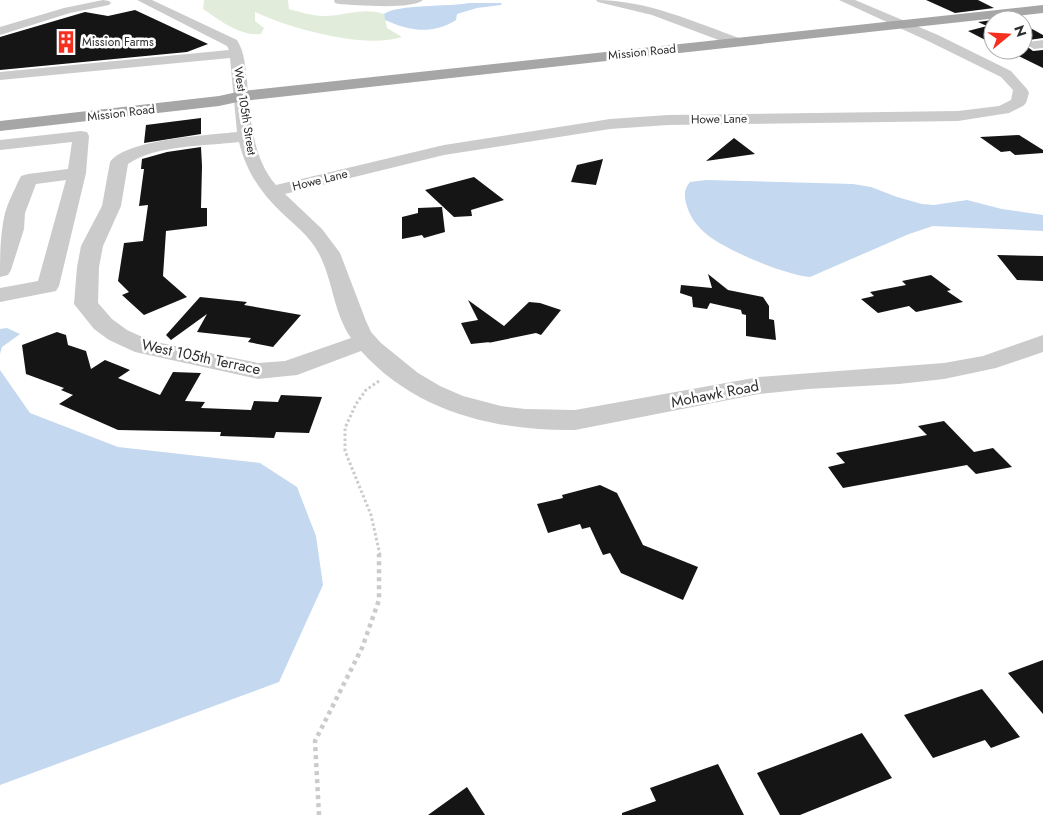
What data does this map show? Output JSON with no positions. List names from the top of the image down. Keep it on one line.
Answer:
{"streets":{"main road":["Mission Road"],"street":["West 105th Street","Howe Lane","West 105th Terrace","Mohawk Road"]},"crossings":[["Mission Road","West 105th Street"],["Mission Road","Howe Lane"],["West 105th Street","Howe Lane"],["West 105th Street","West 105th Terrace"],["West 105th Street","Mohawk Road"]],"places":{"building":["Mission Farms"]},"north":"right"}
